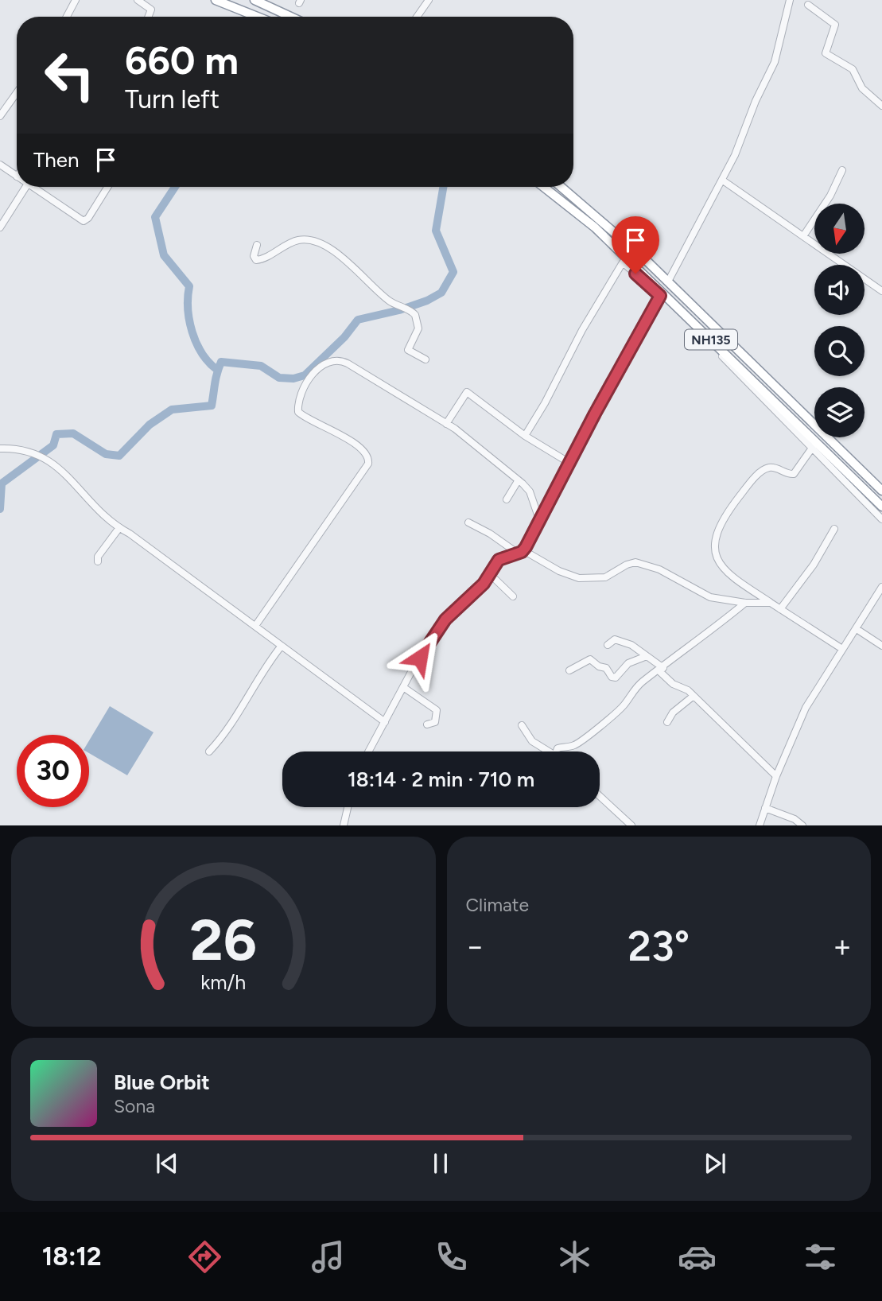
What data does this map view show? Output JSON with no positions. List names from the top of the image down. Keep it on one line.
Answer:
{"streets":{"highway":["NH135"]},"north":"bottom","page":{"turn":["660 m","Turn left"],"then":"Then","limit":"30","trip":"18:14 · 2 min · 710 m","tile":"Climate","heat":["−","23°","+"],"song":["Blue Orbit","Sona"],"tabs":"18:12","gauge":["26","km/h"]}}
